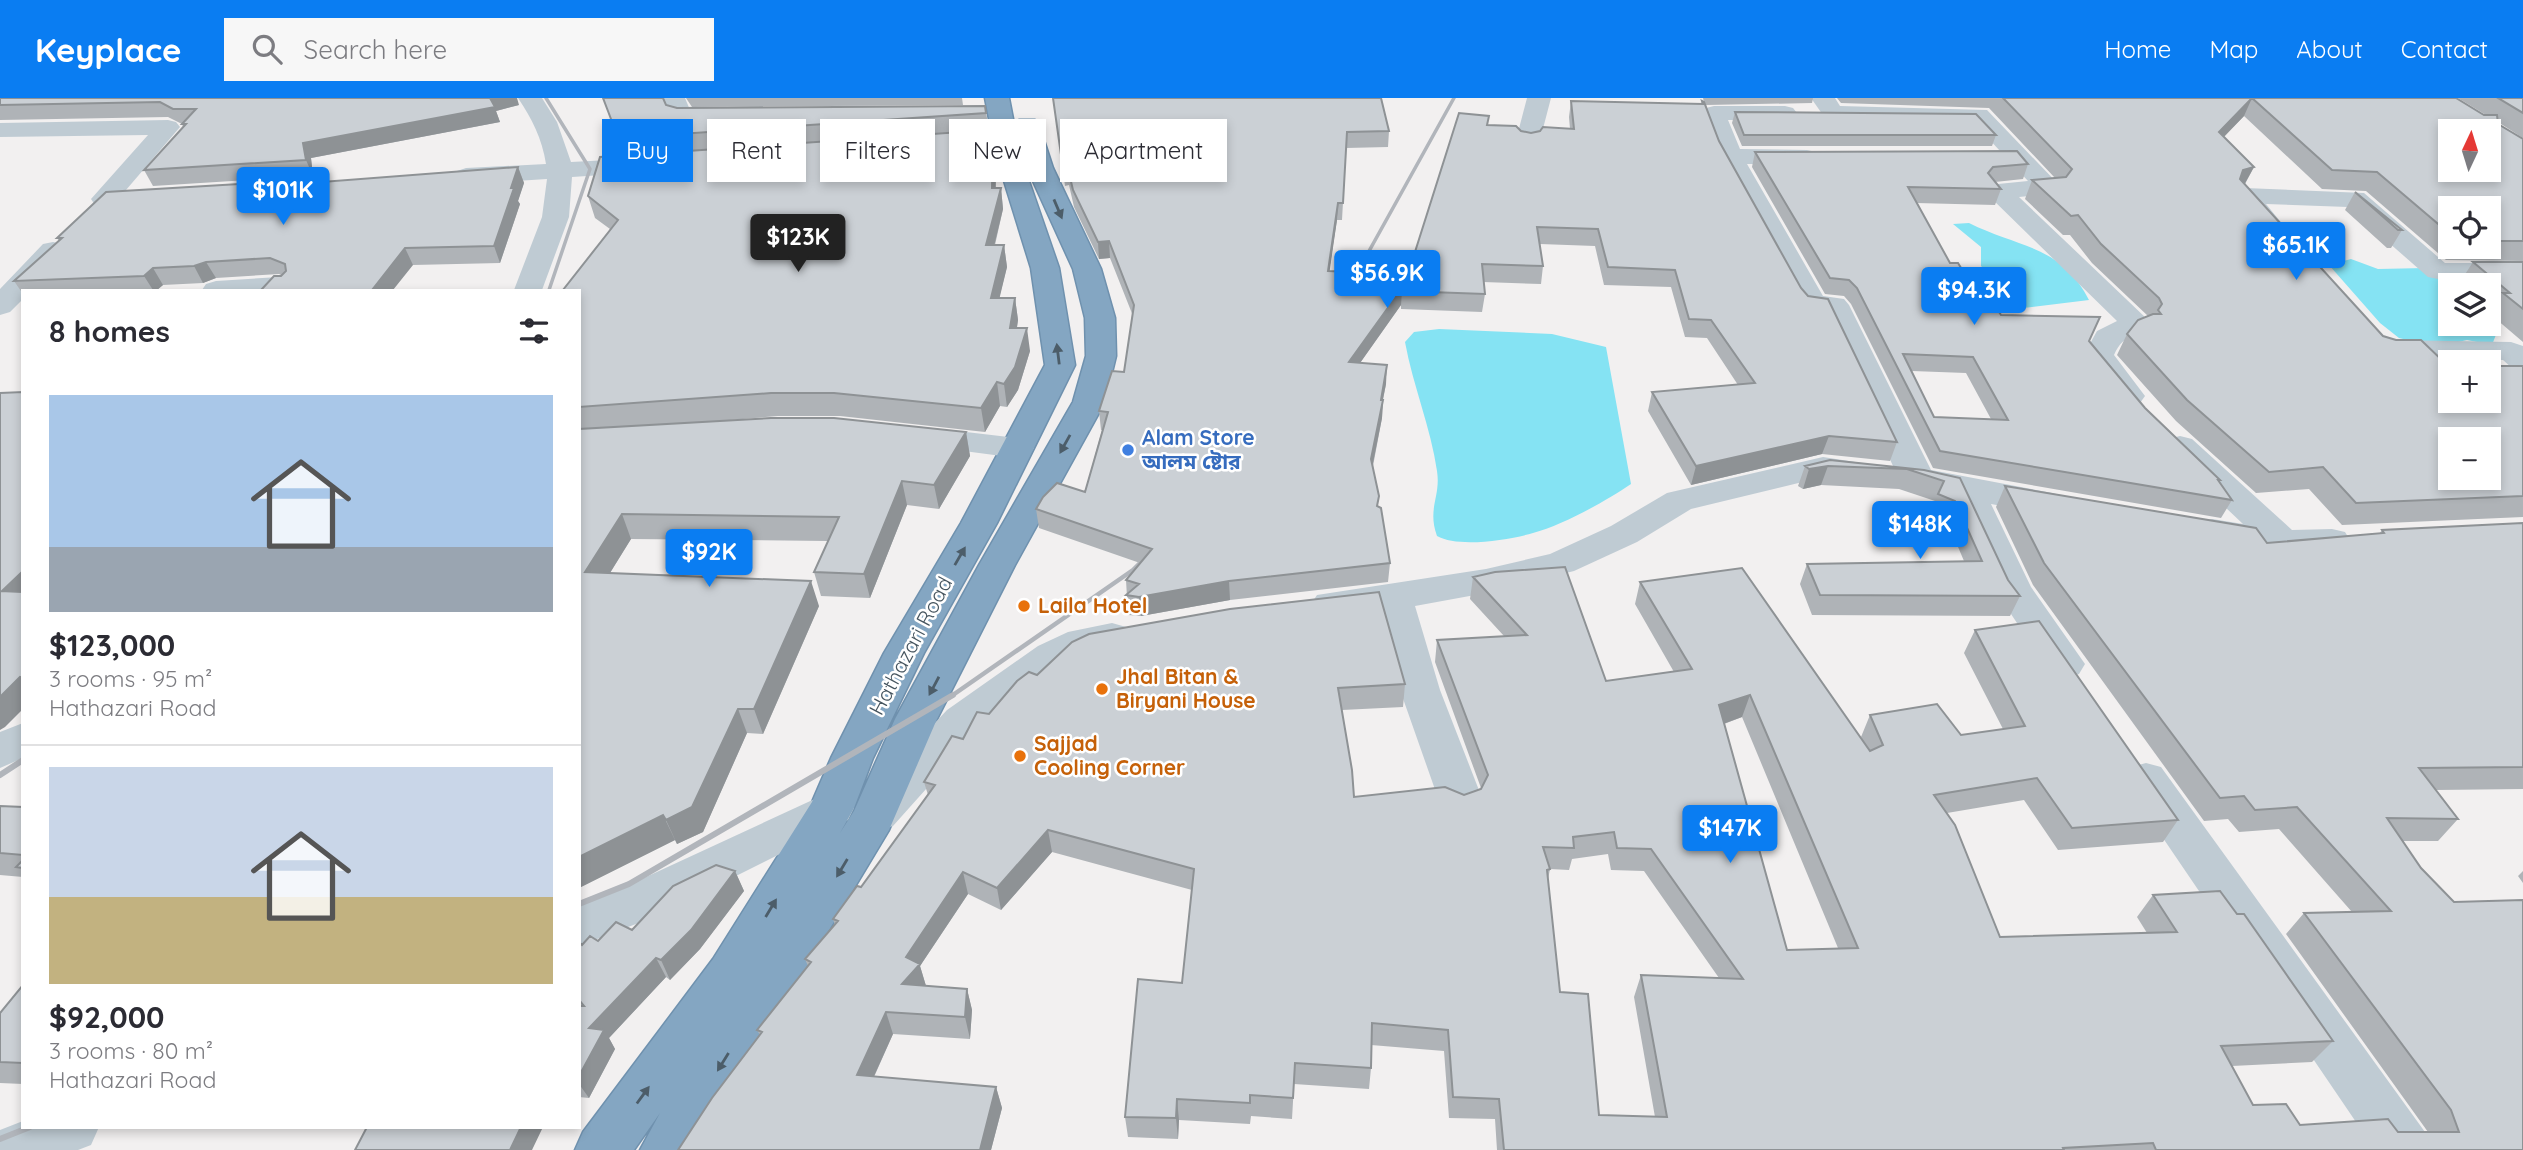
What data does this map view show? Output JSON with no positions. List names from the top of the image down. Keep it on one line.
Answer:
{"streets":{"highway":["Hathazari Road"]},"places":["Alam Store আলম ষ্টোর","Laila Hotel","Jhal Bitan & Biryani House","Sajjad Cooling Corner"],"north":"top","page":{"header":"Keyplace","search":"Search here","nav":["Home","Map","About","Contact"],"map_buttons":["+","−"],"chip":["Buy","Rent","Filters","New","Apartment"],"price":["$101K","$123K","$65.1K","$56.9K","$94.3K","$148K","$92K","$147K"],"heading":"8 homes","list":[{"name":"$123,000","note":"3 rooms · 95 m² · Hathazari Road"},{"name":"$92,000","note":"3 rooms · 80 m² · Hathazari Road"}]}}
